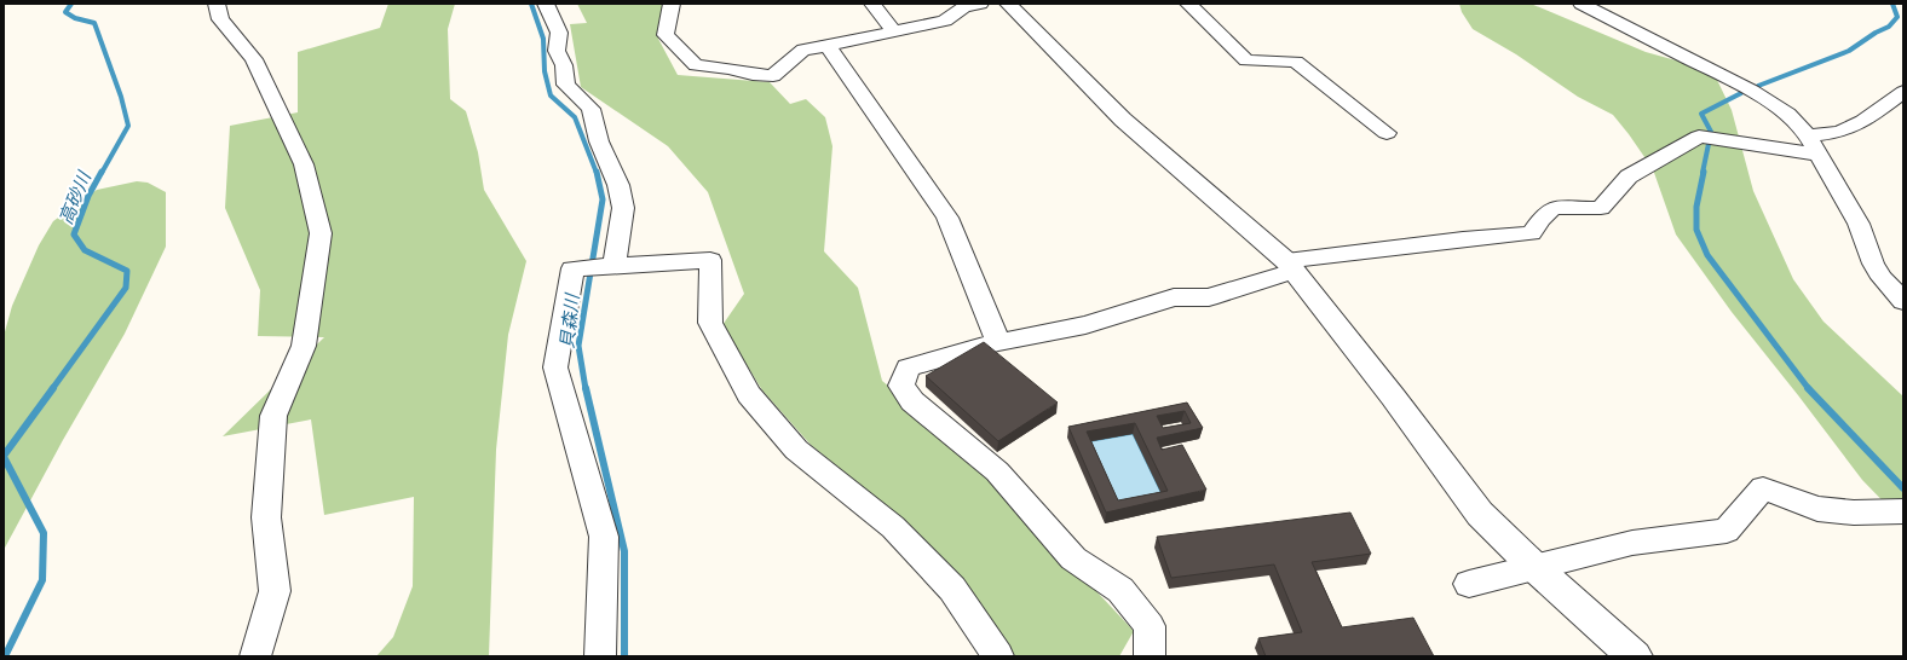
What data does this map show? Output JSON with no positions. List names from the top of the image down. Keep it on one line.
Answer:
{"water":["高砂川","貝森川"]}
